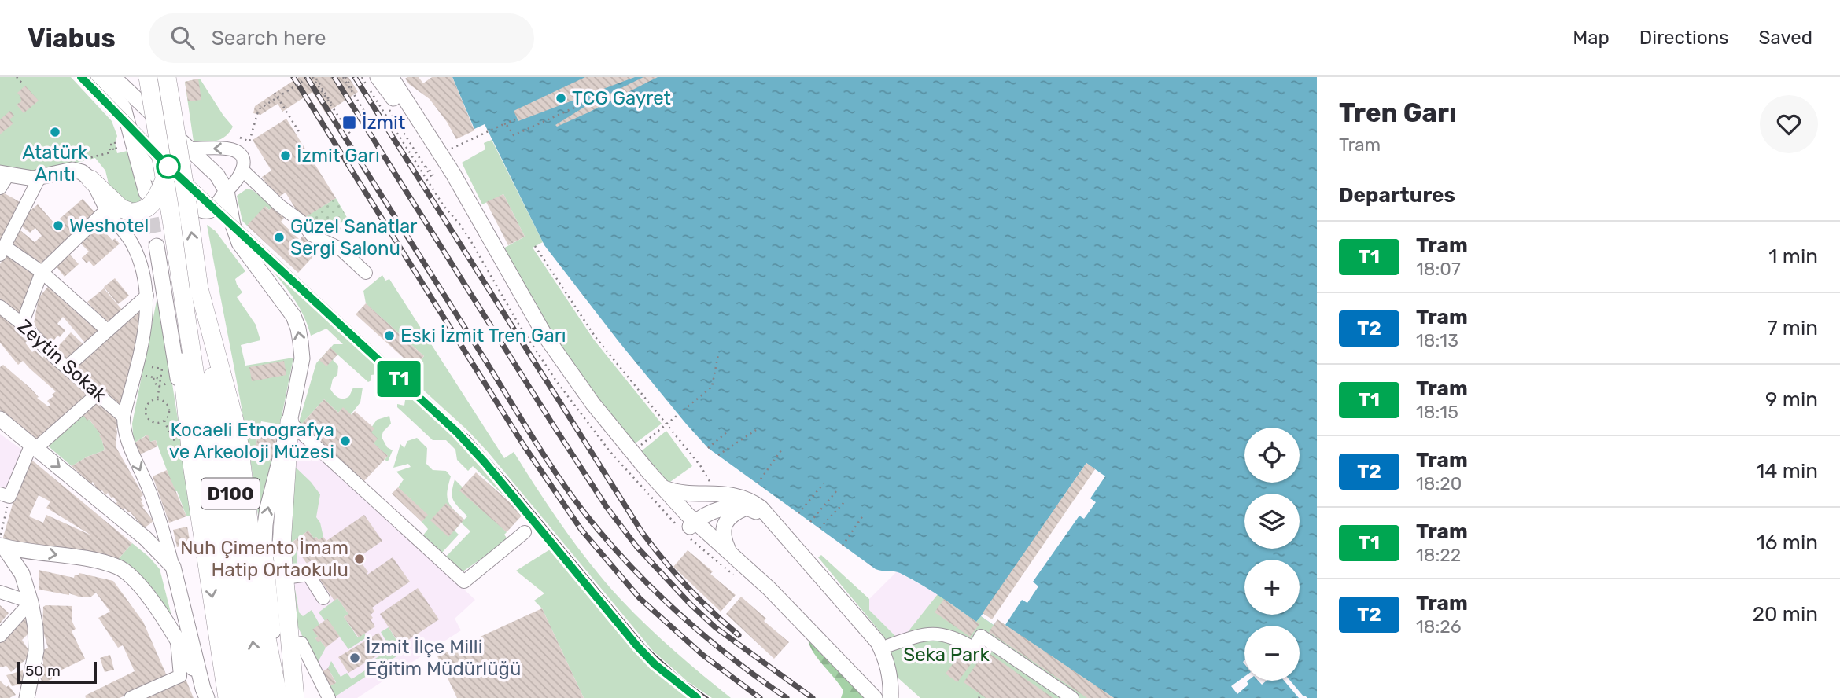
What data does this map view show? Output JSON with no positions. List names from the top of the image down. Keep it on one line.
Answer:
{"streets":{"highway":["D100"],"street":["Zeytin Sokak"]},"parks":["Seka Park"],"places":{"other":["TCG Gayret","Atatürk Anıtı","İzmit Garı","Weshotel","Güzel Sanatlar Sergi Salonu","Eski İzmit Tren Garı","Kocaeli Etnografya ve Arkeoloji Müzesi","Nuh Çimento İmam Hatip Ortaokulu","İzmit İlçe Milli Eğitim Müdürlüğü"],"transit":["İzmit"]},"lines":["tram line T1"],"scale_bar":"50 m","page":{"header":"Viabus","search":"Search here","nav":["Map","Directions","Saved"],"on_map":"T1","heading":[["Tren Garı","Tram"],"Departures"],"list":[{"mark":"T1","name":"Tram","note":"18:07","value":"1 min"},{"mark":"T2","name":"Tram","note":"18:13","value":"7 min"},{"mark":"T1","name":"Tram","note":"18:15","value":"9 min"},{"mark":"T2","name":"Tram","note":"18:20","value":"14 min"},{"mark":"T1","name":"Tram","note":"18:22","value":"16 min"},{"mark":"T2","name":"Tram","note":"18:26","value":"20 min"}],"map_buttons":["+","−"],"scale":"50 m"}}
